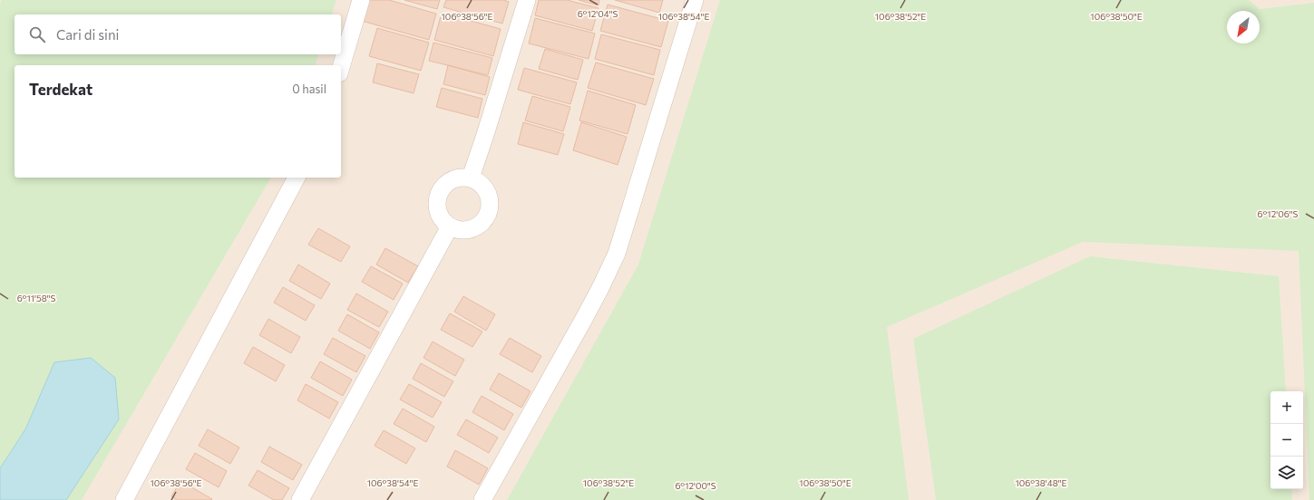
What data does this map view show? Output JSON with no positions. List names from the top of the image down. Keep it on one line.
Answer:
{"north":"bottom left","page":{"search":"Cari di sini","heading":["Terdekat","0 hasil"],"map_buttons":["+","−"]},"coordinates":["6°12'04\"S","106°38'56\"E","106°38'54\"E","106°38'52\"E","106°38'50\"E","6°12'06\"S","6°11'58\"S","106°38'48\"E","6°12'00\"S"]}
